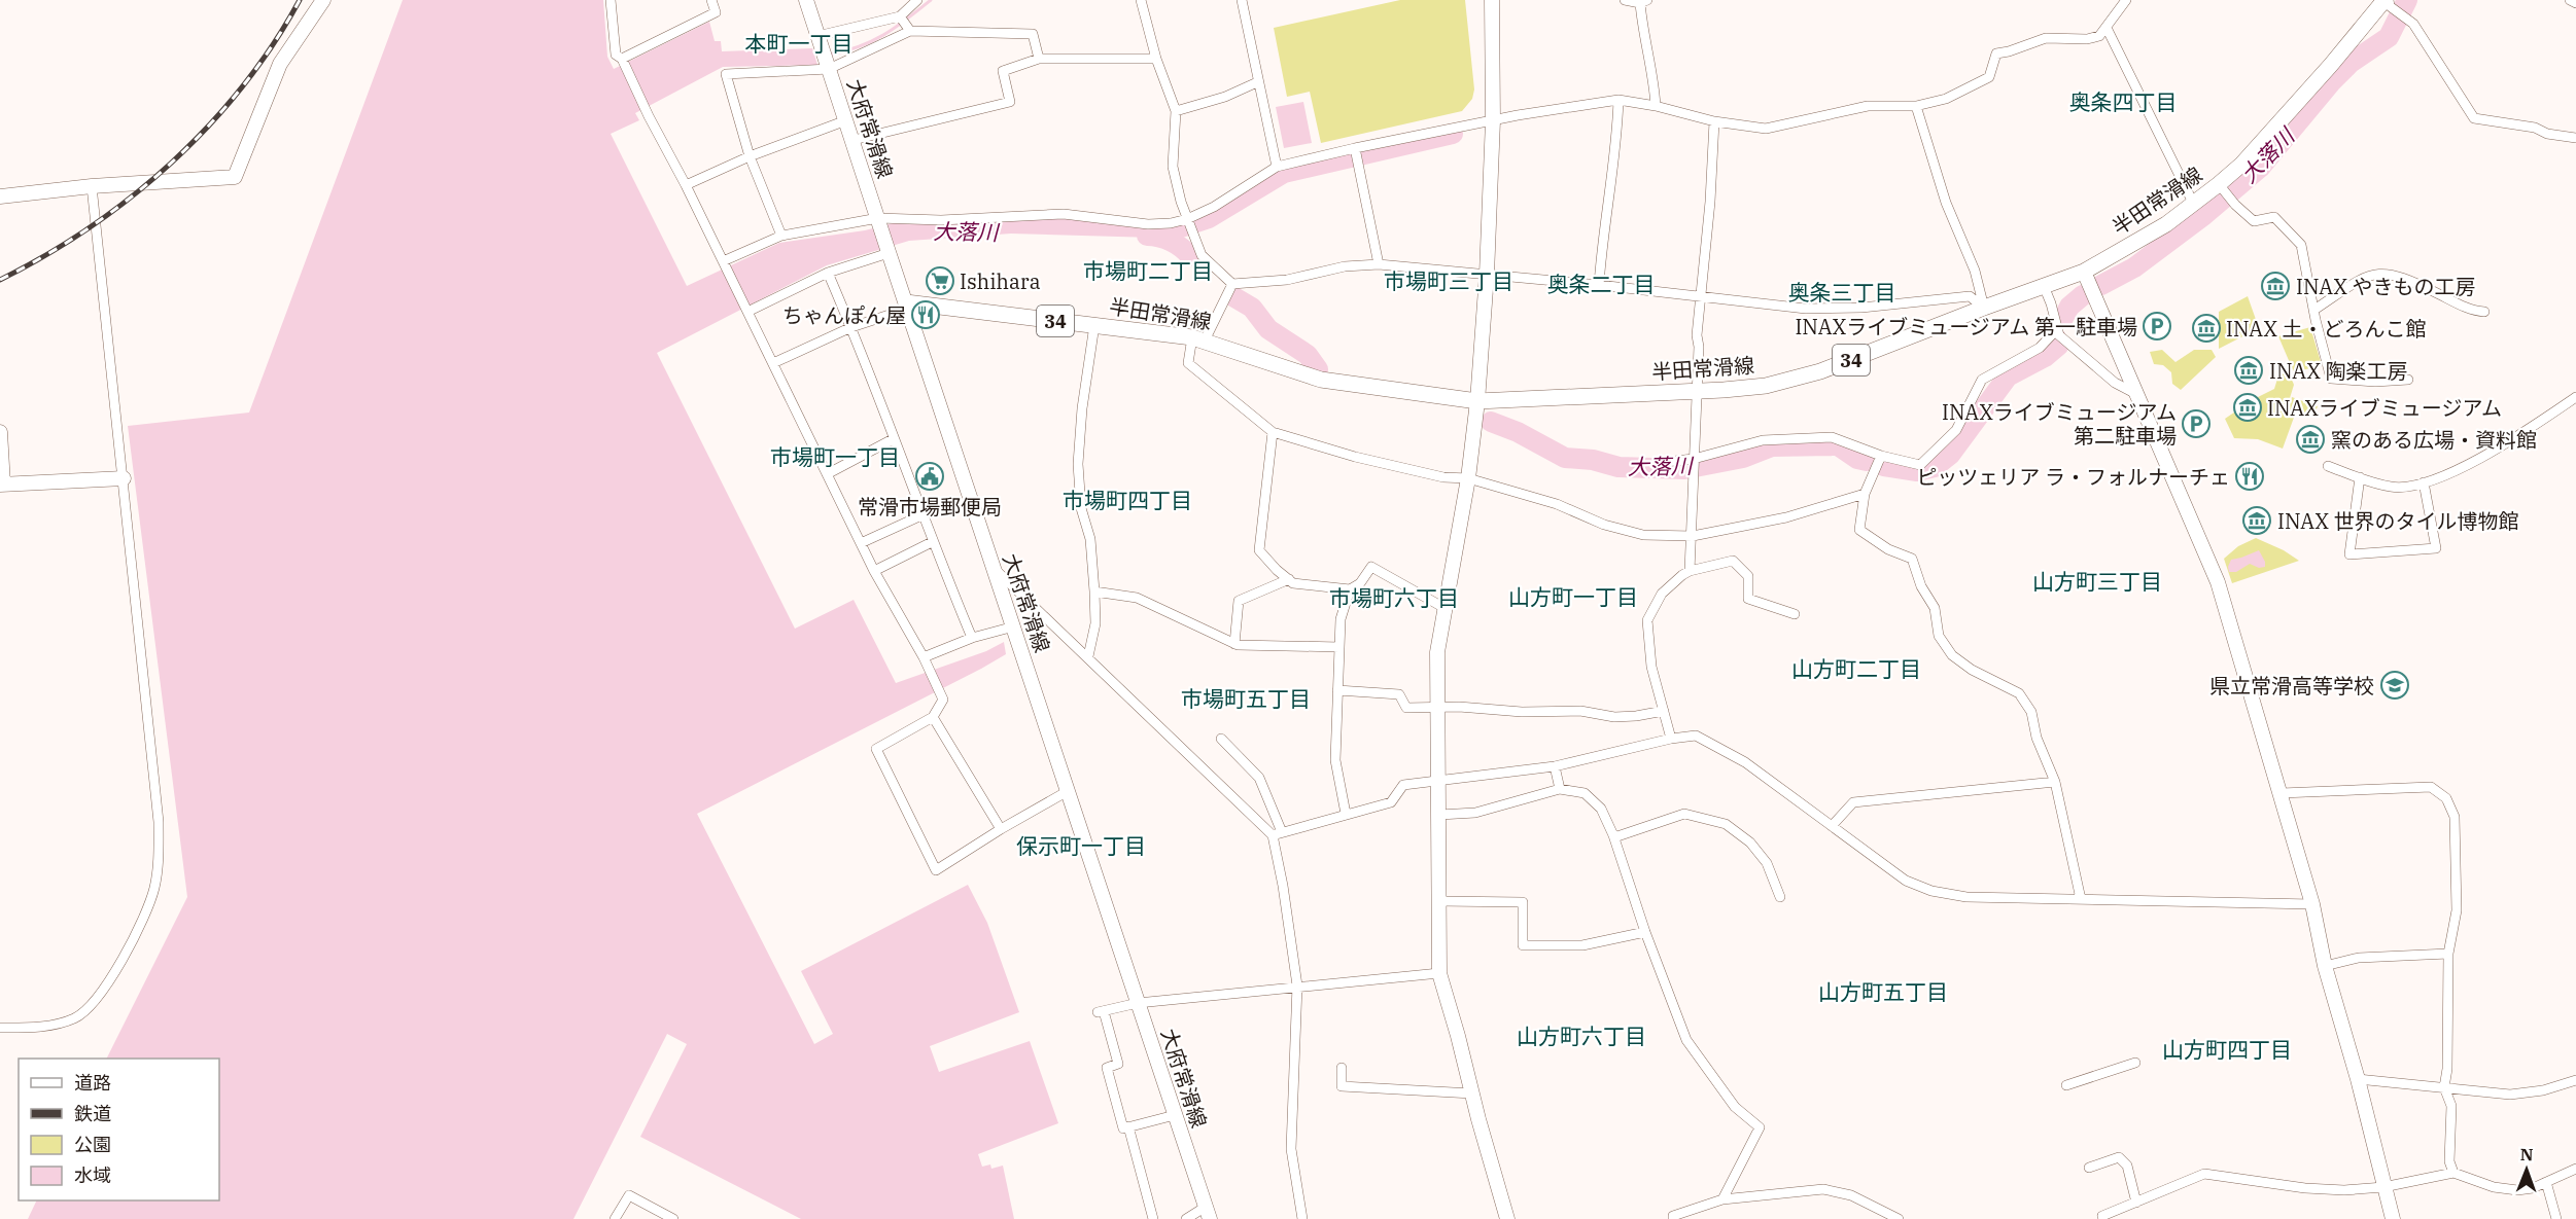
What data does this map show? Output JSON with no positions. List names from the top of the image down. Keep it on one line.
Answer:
{"streets":{"main road":["半田常滑線","34"],"street":["大府常滑線"]},"crossings":[["大府常滑線","半田常滑線"]],"districts":["本町一丁目","奥条四丁目","市場町二丁目","市場町三丁目","奥条二丁目","奥条三丁目","市場町一丁目","市場町四丁目","山方町三丁目","山方町一丁目","市場町六丁目","山方町二丁目","市場町五丁目","保示町一丁目","山方町五丁目","山方町六丁目","山方町四丁目"],"water":["大落川"],"places":{"supermarket":["Ishihara"],"museum":["INAX やきもの工房","INAX 土・どろんこ館","INAX 陶楽工房","INAXライブミュージアム","窯のある広場・資料館","INAX 世界のタイル博物館"],"restaurant":["ちゃんぽん屋","ピッツェリア ラ・フォルナーチェ"],"parking":["INAXライブミュージアム 第一駐車場","INAXライブミュージアム 第二駐車場"],"public building":["常滑市場郵便局"],"school or university":["県立常滑高等学校"]},"legend":["道路","鉄道","公園","水域"],"north":"top"}
